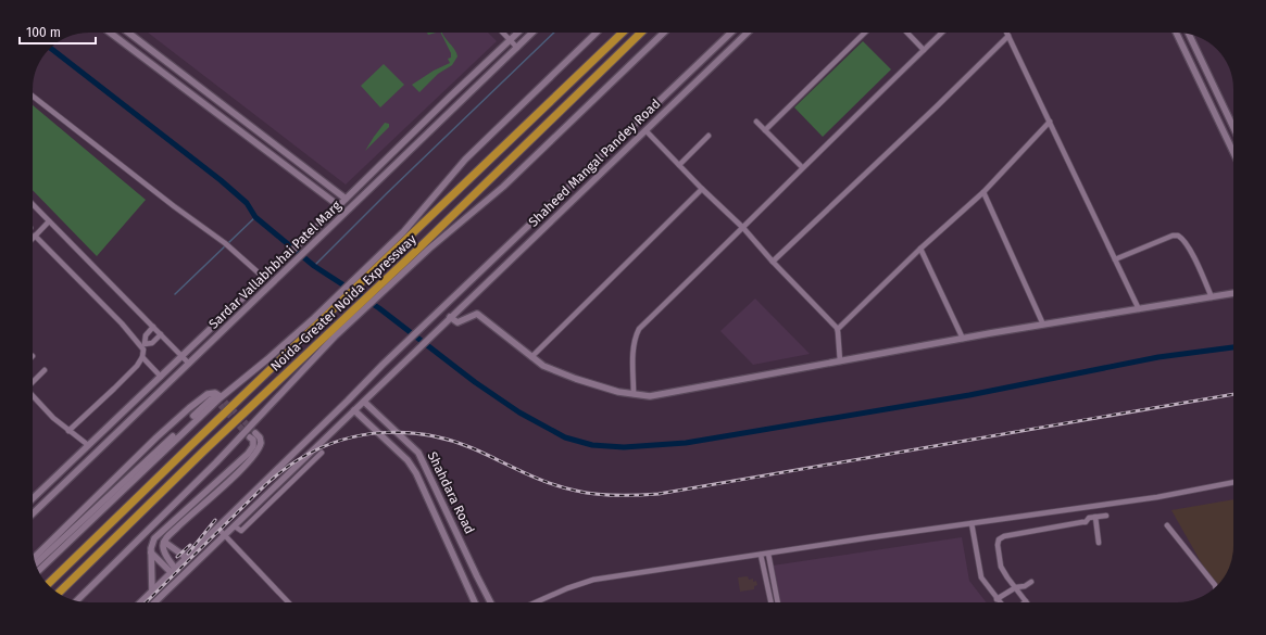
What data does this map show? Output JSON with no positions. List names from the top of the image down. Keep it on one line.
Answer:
{"streets":{"highway":["Noida-Greater Noida Expressway"],"street":["Shaheed Mangal Pandey Road","Sardar Vallabhbhai Patel Marg","Shahdara Road"]},"crossings":[["Shaheed Mangal Pandey Road","Shahdara Road"]],"scale_bar":"100 m"}
